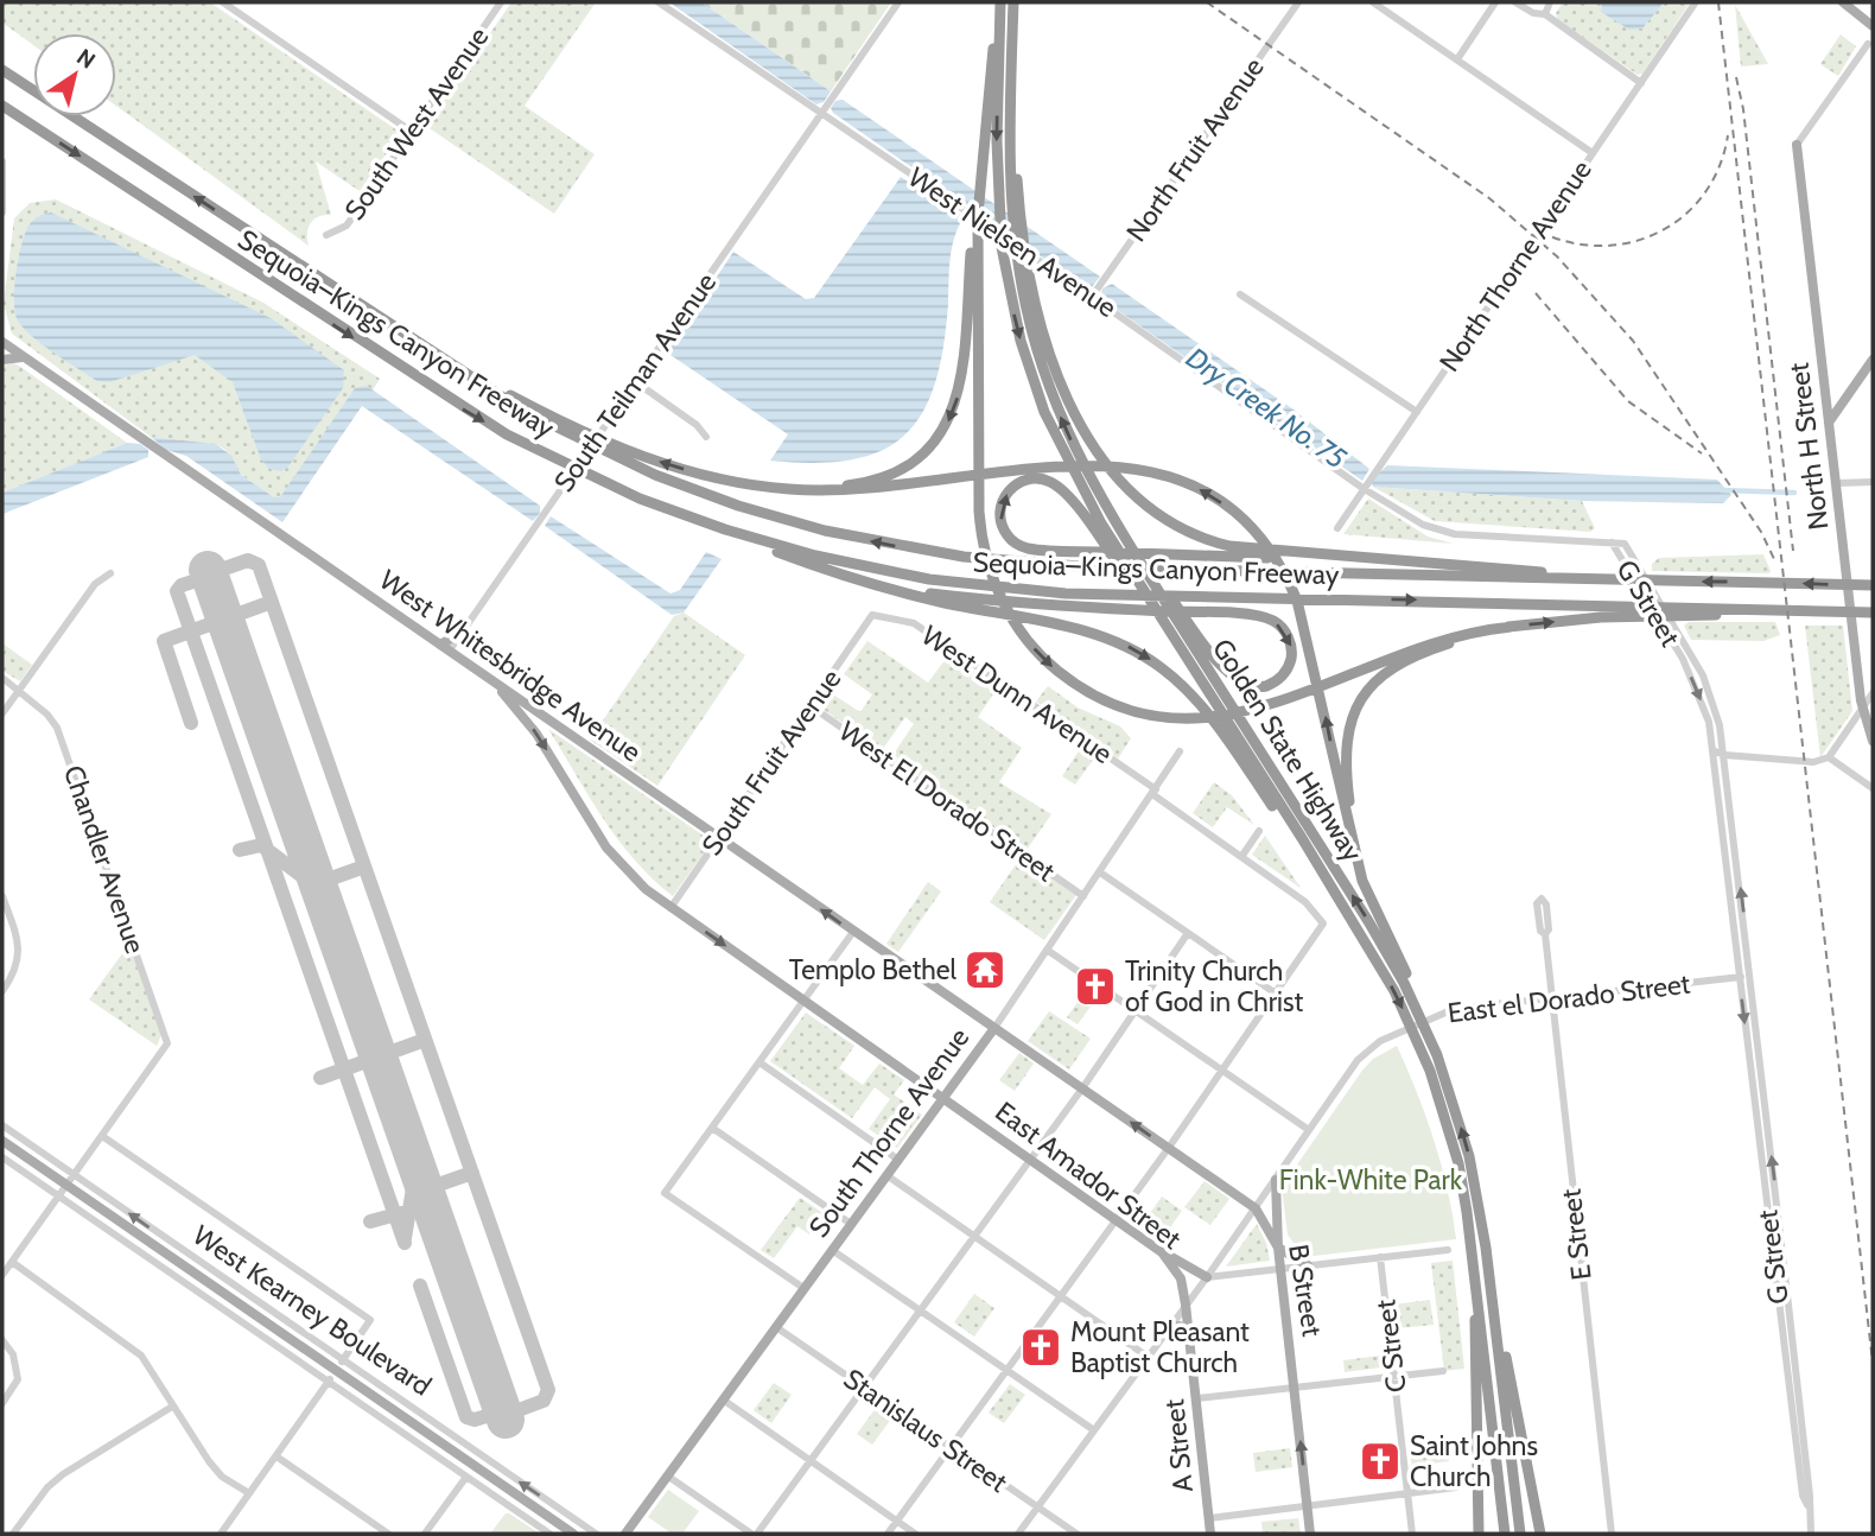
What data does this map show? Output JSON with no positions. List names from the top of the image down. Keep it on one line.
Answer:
{"streets":{"highway":["Sequoia–Kings Canyon Freeway","Golden State Highway"],"main road":["North H Street","West Whitesbridge Avenue","South Thorne Avenue","East Amador Street","B Street","West Kearney Boulevard","A Street"],"street":["South West Avenue","North Fruit Avenue","West Nielsen Avenue","North Thorne Avenue","South Teilman Avenue","G Street","West Dunn Avenue","South Fruit Avenue","West El Dorado Street","Chandler Avenue","East el Dorado Street","E Street","C Street","Stanislaus Street"]},"crossings":[["North Fruit Avenue","West Nielsen Avenue"],["West Nielsen Avenue","North Thorne Avenue"],["West Nielsen Avenue","South Teilman Avenue"],["West Nielsen Avenue","G Street"],["G Street","East el Dorado Street"],["West Whitesbridge Avenue","South Fruit Avenue"],["West Whitesbridge Avenue","East el Dorado Street"],["West Whitesbridge Avenue","South Thorne Avenue"],["West Whitesbridge Avenue","East Amador Street"],["West Whitesbridge Avenue","B Street"],["West Dunn Avenue","South Fruit Avenue"],["West Dunn Avenue","South Thorne Avenue"],["South Fruit Avenue","West El Dorado Street"],["South Fruit Avenue","East Amador Street"],["West El Dorado Street","South Thorne Avenue"],["East el Dorado Street","East Amador Street"],["East el Dorado Street","E Street"],["East el Dorado Street","B Street"],["East el Dorado Street","Stanislaus Street"],["East el Dorado Street","A Street"],["South Thorne Avenue","East Amador Street"],["South Thorne Avenue","Stanislaus Street"],["East Amador Street","A Street"]],"one_way":["East Amador Street","B Street"],"water":["Dry Creek No. 75"],"parks":["Fink-White Park"],"places":{"temple":["Templo Bethel"],"church":["Trinity Church of God in Christ","Mount Pleasant Baptist Church","Saint Johns Church"]},"north":"top right"}
